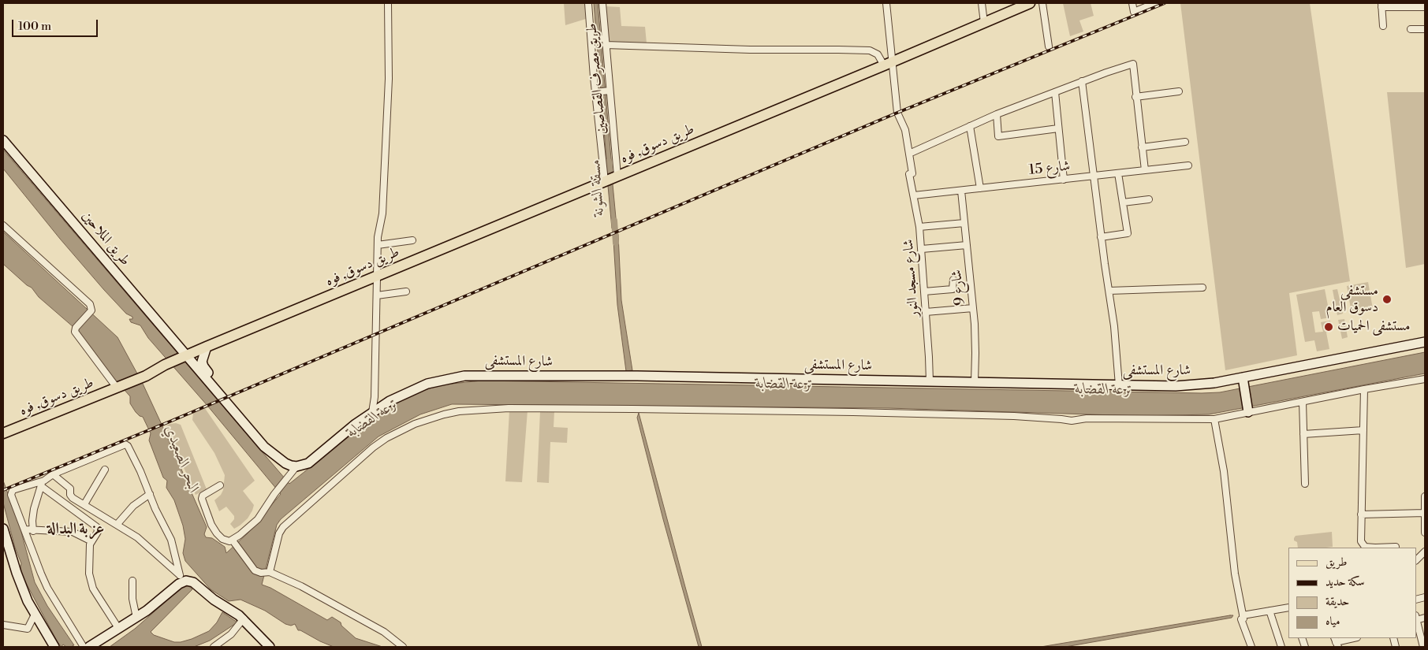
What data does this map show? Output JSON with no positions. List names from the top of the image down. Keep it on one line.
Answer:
{"streets":{"main road":["طريق دسوق, فوه","طريق الملاحين","شارع المستشفى"],"street":["طريق مصرف القصاصين","شارع 15","شارع مسجد النور","شارع 9"]},"crossings":[["طريق مصرف القصاصين","طريق دسوق, فوه"],["طريق دسوق, فوه","طريق الملاحين"],["طريق دسوق, فوه","شارع مسجد النور"],["شارع 15","شارع مسجد النور"],["شارع 15","شارع 9"],["شارع مسجد النور","شارع المستشفى"],["شارع 9","شارع المستشفى"]],"districts":["عزبة البدالة"],"water":["مسقة الشونة","ترعة القضابة","البحر الصعيدي"],"places":["مستشفى دسوق العام","مستشفى الحميات"],"legend":["طريق","سكة حديد","حديقة","مياه"],"scale_bar":"100 m"}
